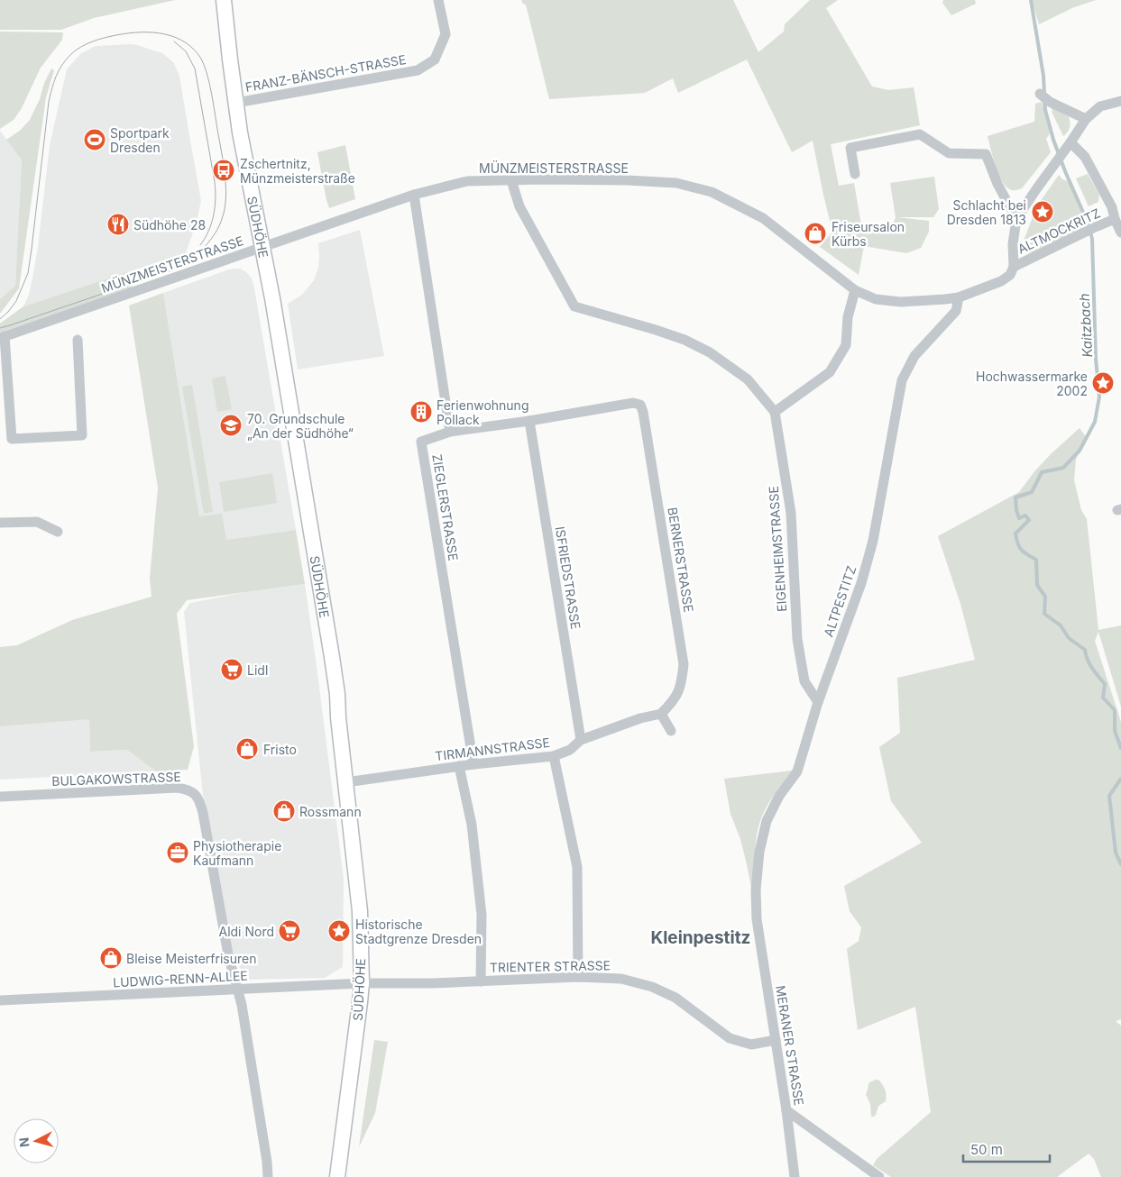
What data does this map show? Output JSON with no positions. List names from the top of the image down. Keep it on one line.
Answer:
{"streets":{"street":["FRANZ-BÄNSCH-STRASSE","MÜNZMEISTERSTRASSE","SÜDHÖHE","ALTMOCKRITZ","ZIEGLERSTRASSE","EIGENHEIMSTRASSE","BERNERSTRASSE","ISFRIEDSTRASSE","ALTPESTITZ","TIRMANNSTRASSE","BULGAKOWSTRASSE","TRIENTER STRASSE","LUDWIG-RENN-ALLEE","MERANER STRASSE"]},"crossings":[["FRANZ-BÄNSCH-STRASSE","SÜDHÖHE"],["MÜNZMEISTERSTRASSE","SÜDHÖHE"],["MÜNZMEISTERSTRASSE","ALTMOCKRITZ"],["MÜNZMEISTERSTRASSE","ALTPESTITZ"],["SÜDHÖHE","TIRMANNSTRASSE"],["SÜDHÖHE","TRIENTER STRASSE"],["SÜDHÖHE","LUDWIG-RENN-ALLEE"],["ALTMOCKRITZ","ALTPESTITZ"],["ZIEGLERSTRASSE","TIRMANNSTRASSE"],["EIGENHEIMSTRASSE","ALTPESTITZ"],["BERNERSTRASSE","ISFRIEDSTRASSE"],["BERNERSTRASSE","TIRMANNSTRASSE"],["ISFRIEDSTRASSE","TIRMANNSTRASSE"],["ALTPESTITZ","MERANER STRASSE"],["BULGAKOWSTRASSE","LUDWIG-RENN-ALLEE"],["TRIENTER STRASSE","LUDWIG-RENN-ALLEE"],["TRIENTER STRASSE","MERANER STRASSE"]],"districts":["Kleinpestitz"],"water":["Kaitzbach"],"places":{"sports":["Sportpark Dresden"],"bus stop":["Zschertnitz, Münzmeisterstraße"],"place":["Schlacht bei Dresden 1813","Hochwassermarke 2002","Historische Stadtgrenze Dresden"],"restaurant":["Südhöhe 28"],"shop":["Friseursalon Kürbs","Fristo","Rossmann","Bleise Meisterfrisuren"],"building":["Ferienwohnung Pollack"],"school or university":["70. Grundschule „An der Südhöhe“"],"supermarket":["Lidl","Aldi Nord"],"office":["Physiotherapie Kaufmann"]},"scale_bar":"50 m","north":"left"}
